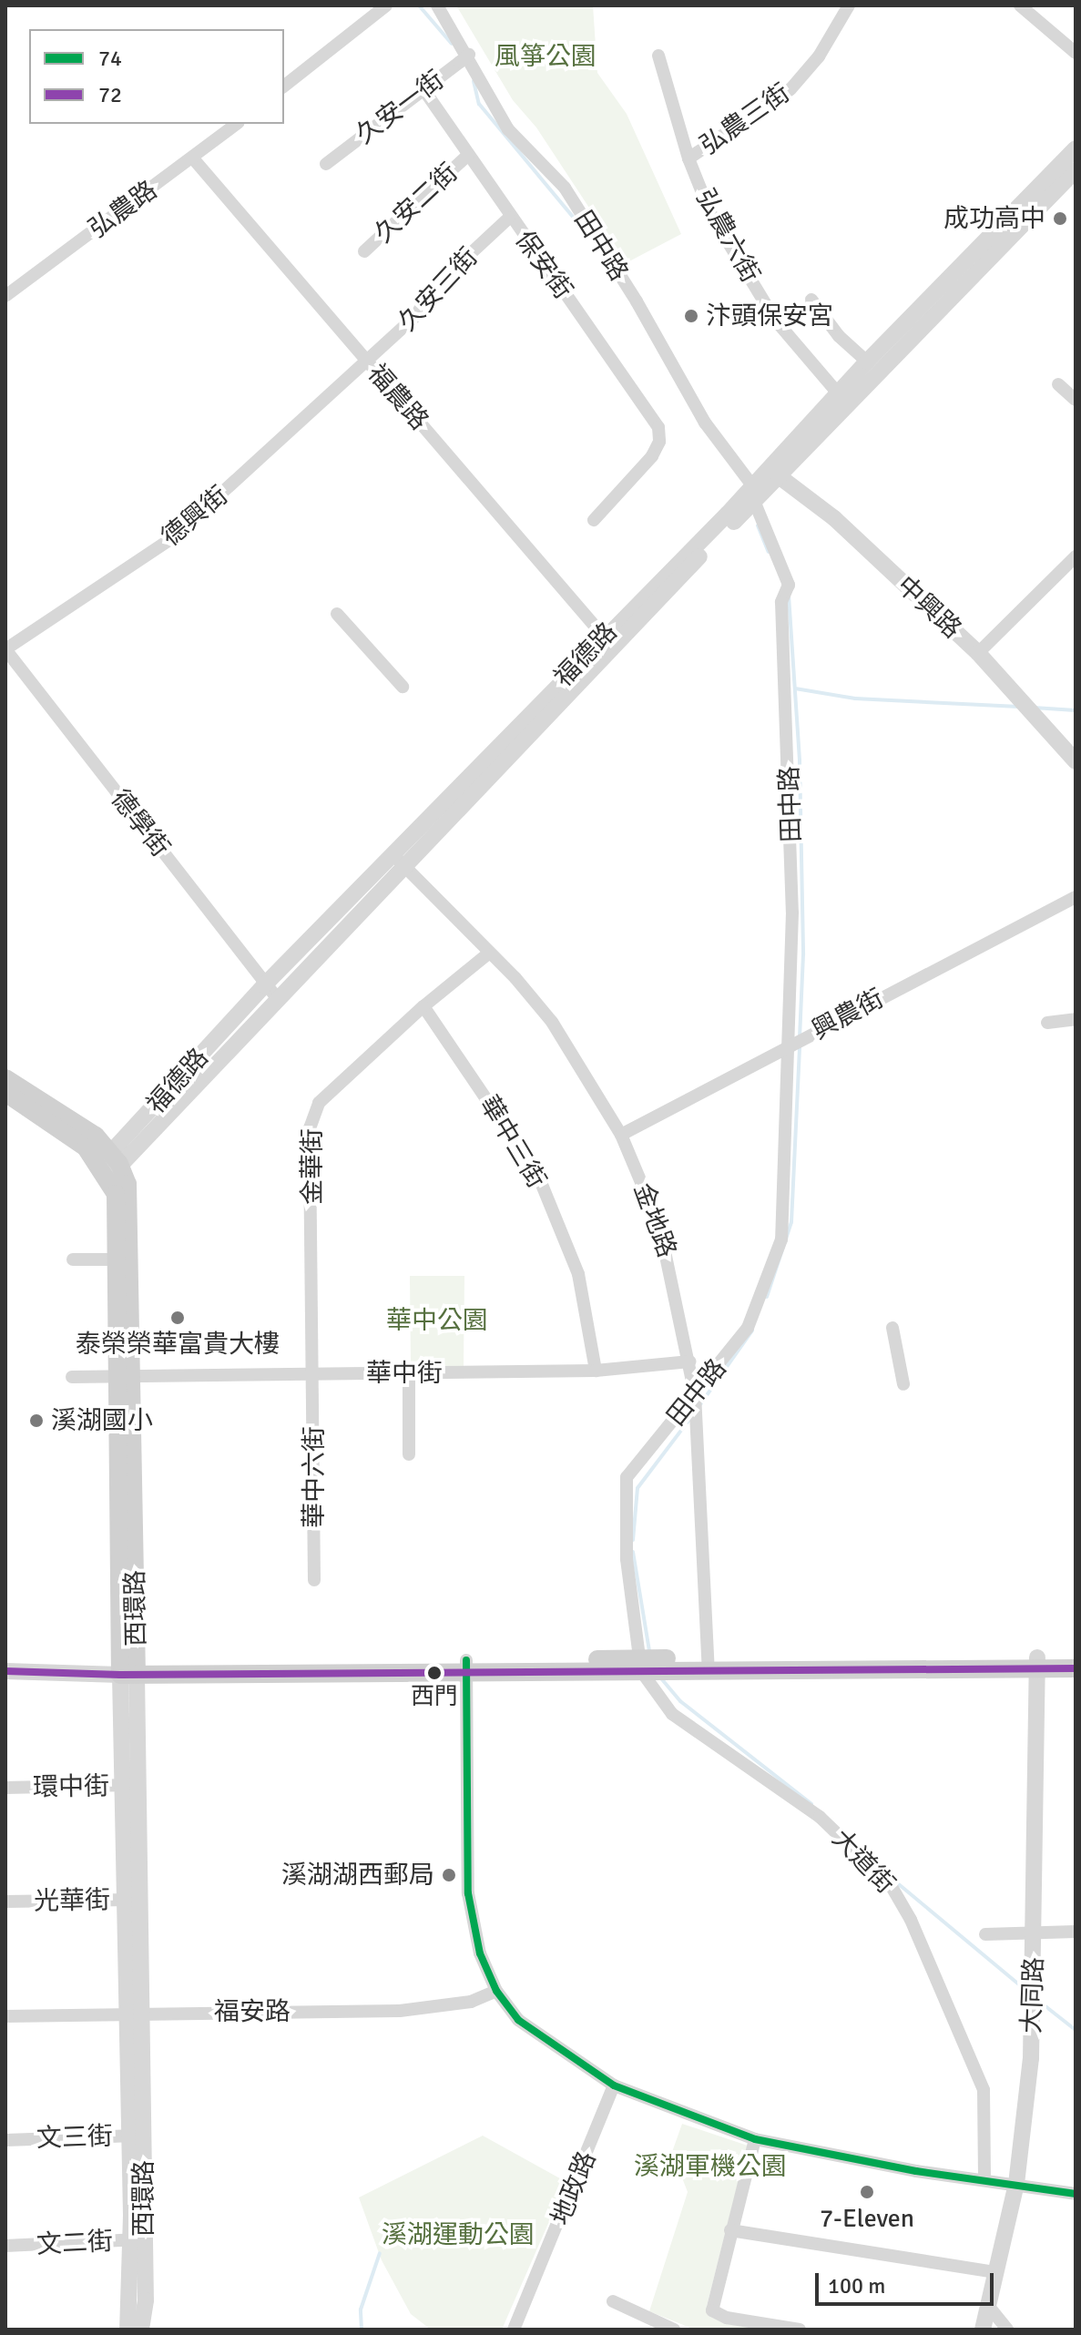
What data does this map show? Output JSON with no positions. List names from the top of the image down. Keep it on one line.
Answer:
{"streets":{"main road":["西環路"],"street":["久安一街","弘農三街","久安二街","弘農路","弘農六街","田中路","保安街","久安三街","福農路","德興街","中興路","福德路","德學街","興農街","華中三街","金華街","金地路","華中街","華中六街","環中街","大道街","光華街","大同路","福安路","文三街","地政路","文二街"]},"crossings":[["久安一街","田中路"],["久安一街","保安街"],["弘農三街","弘農六街"],["久安二街","保安街"],["弘農路","福農路"],["弘農六街","福德路"],["田中路","福德路"],["田中路","興農街"],["田中路","金地路"],["田中路","大道街"],["保安街","久安三街"],["久安三街","福農路"],["久安三街","德興街"],["福農路","德興街"],["福農路","福德路"],["德興街","德學街"],["中興路","福德路"],["福德路","德學街"],["福德路","金地路"],["福德路","西環路"],["興農街","金地路"],["華中三街","金華街"],["華中三街","華中街"],["金華街","華中街"],["金華街","華中六街"],["金地路","華中街"],["華中街","華中六街"],["華中街","西環路"],["西環路","環中街"],["西環路","光華街"],["西環路","福安路"],["西環路","文三街"],["西環路","文二街"]],"parks":["風箏公園","華中公園","溪湖軍機公園","溪湖運動公園"],"places":["成功高中","汴頭保安宮","泰榮榮華富貴大樓","溪湖國小","西門","溪湖湖西郵局","7-Eleven"],"lines":["transit line 74","transit line 72"],"legend":["74","72"],"scale_bar":"100 m"}
